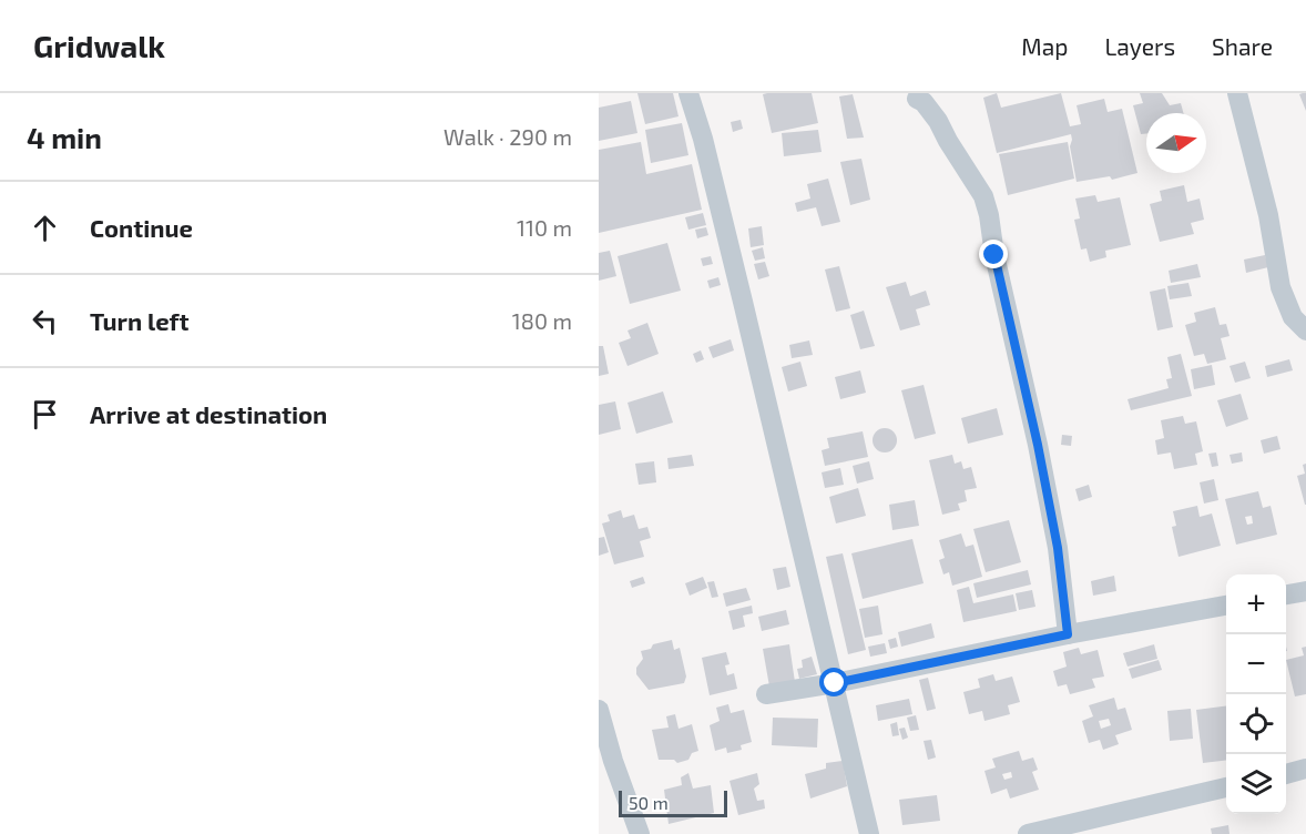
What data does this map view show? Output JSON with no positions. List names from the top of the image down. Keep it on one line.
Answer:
{"scale_bar":"50 m","north":"right","page":{"header":"Gridwalk","nav":["Map","Layers","Share"],"heading":["4 min","Walk · 290 m"],"list":[["Continue","110 m"],["Turn left","180 m"],"Arrive at destination"],"map_buttons":["+","−"],"scale":"50 m"}}
